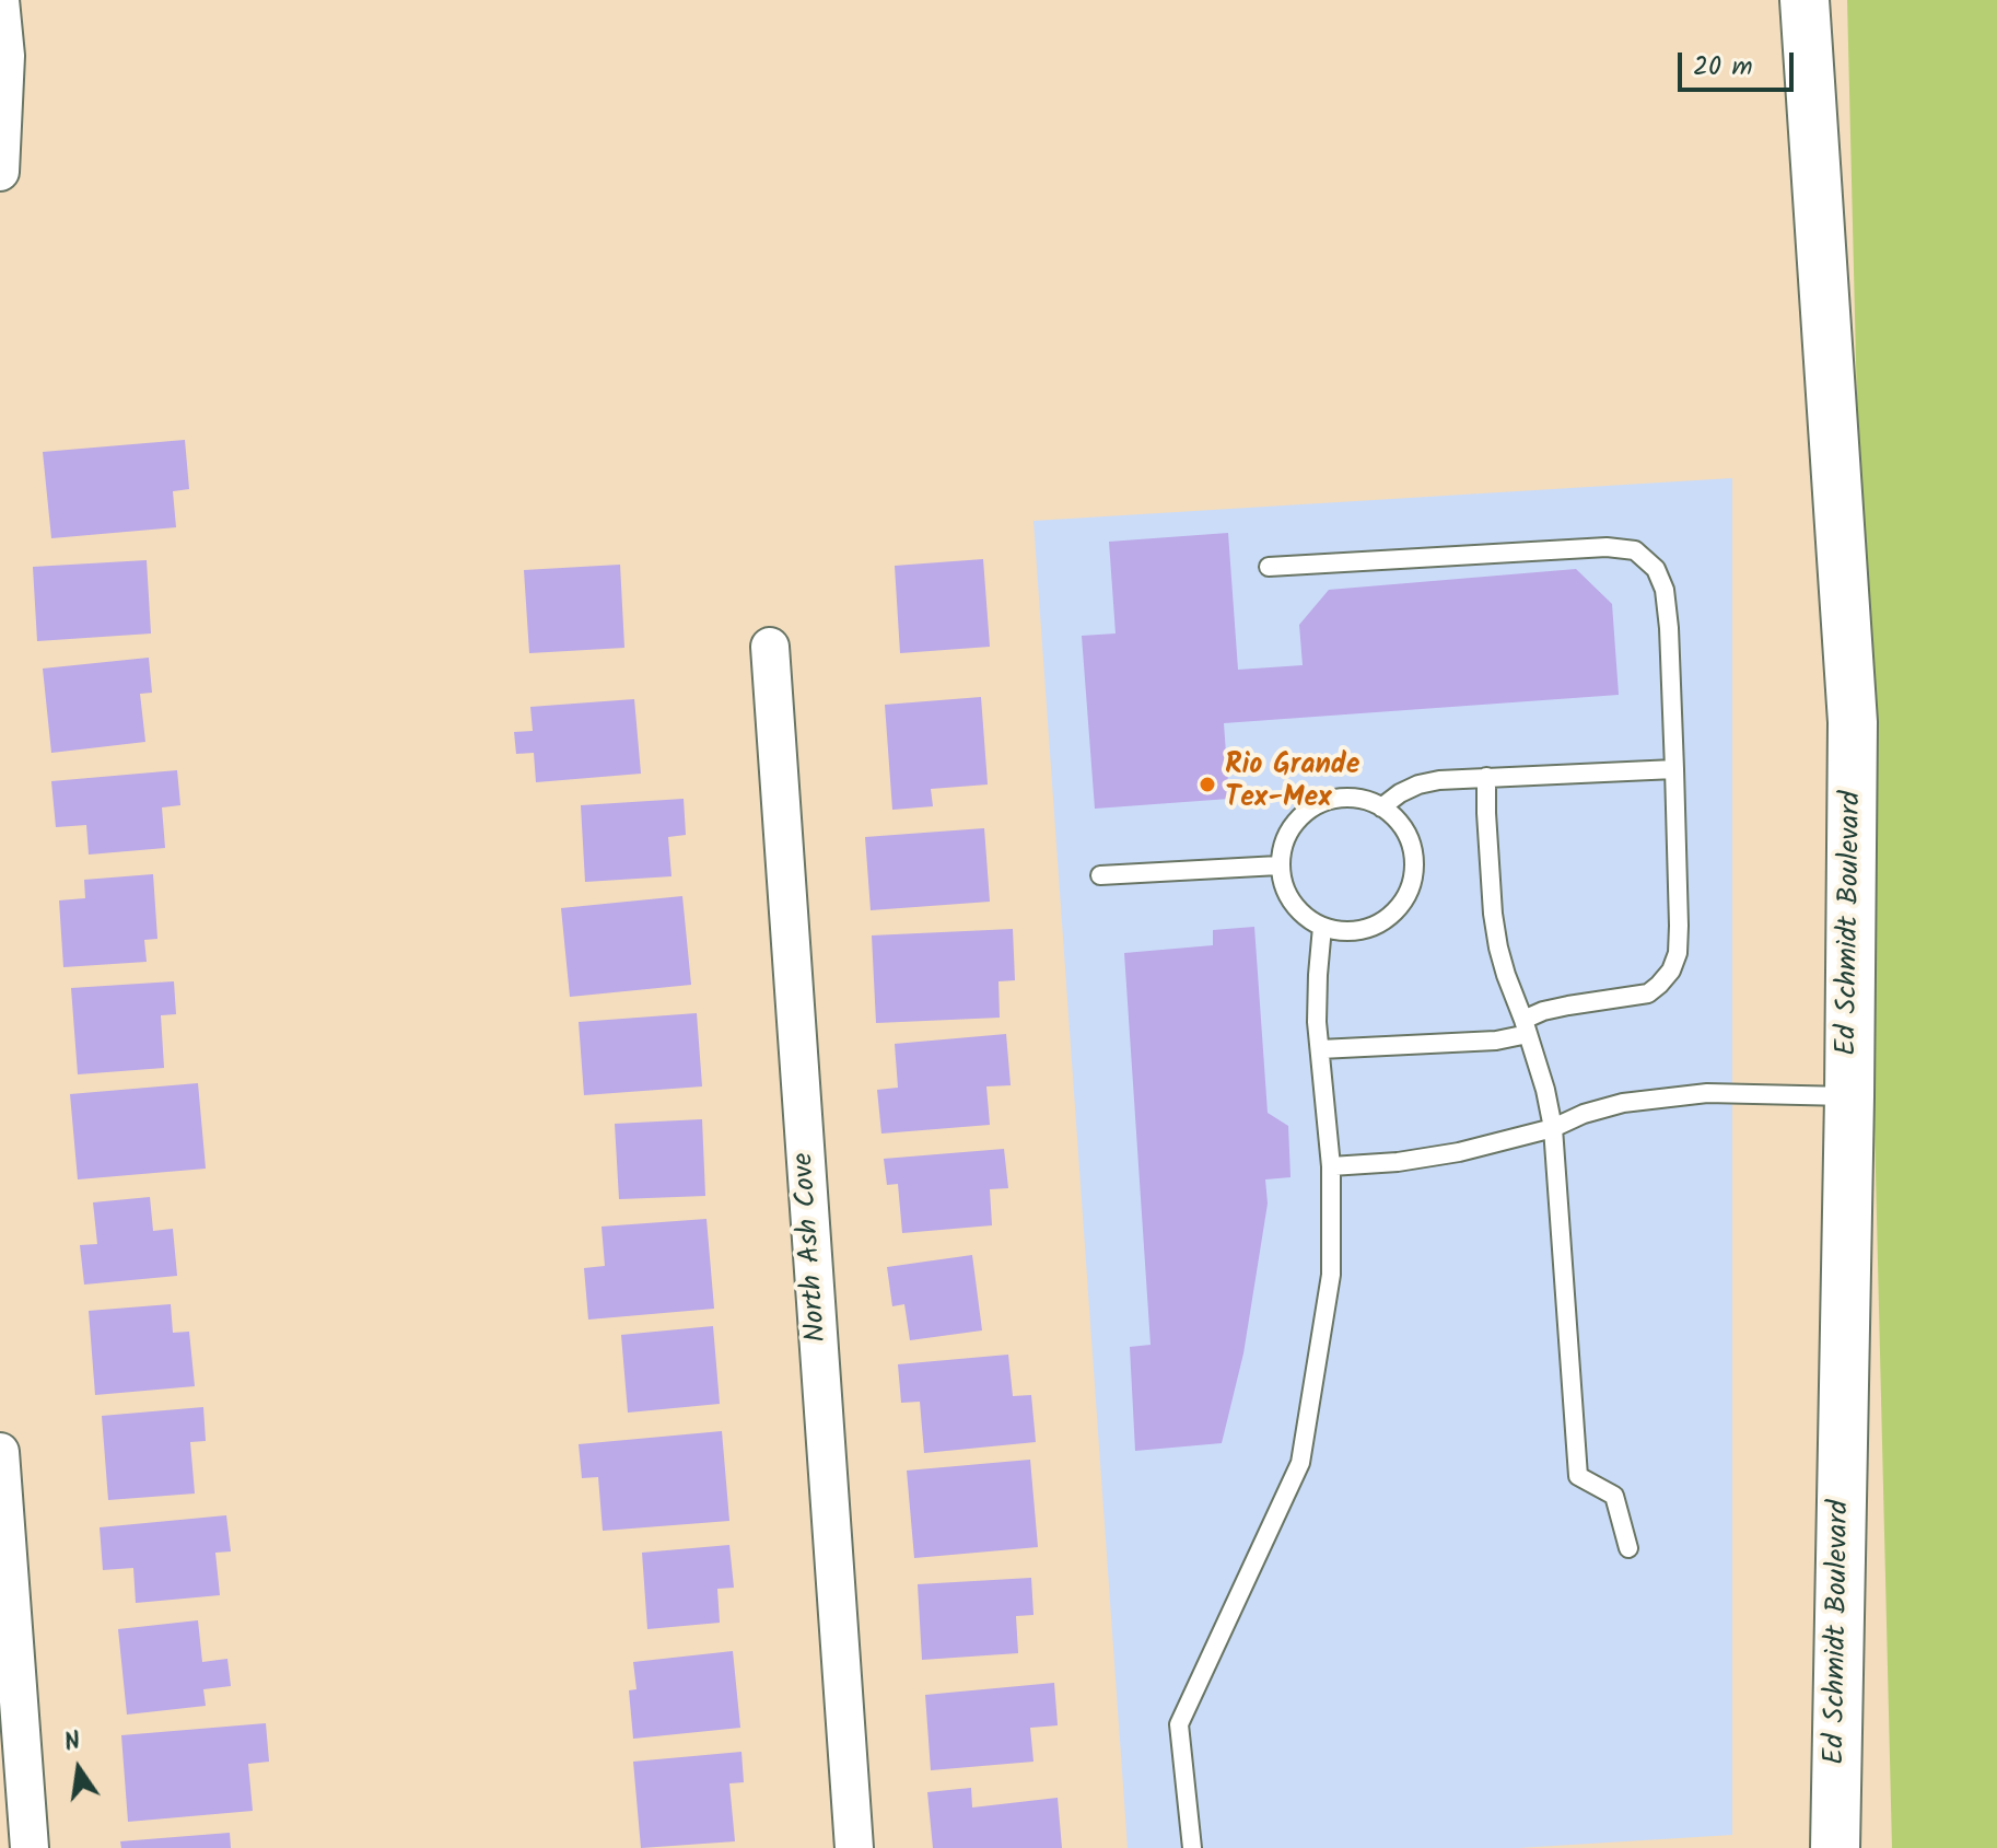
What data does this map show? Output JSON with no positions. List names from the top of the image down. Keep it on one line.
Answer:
{"streets":{"street":["Ed Schmidt Boulevard","North Ash Cove"]},"places":["Rio Grande Tex-Mex"],"scale_bar":"20 m","north":"top"}
